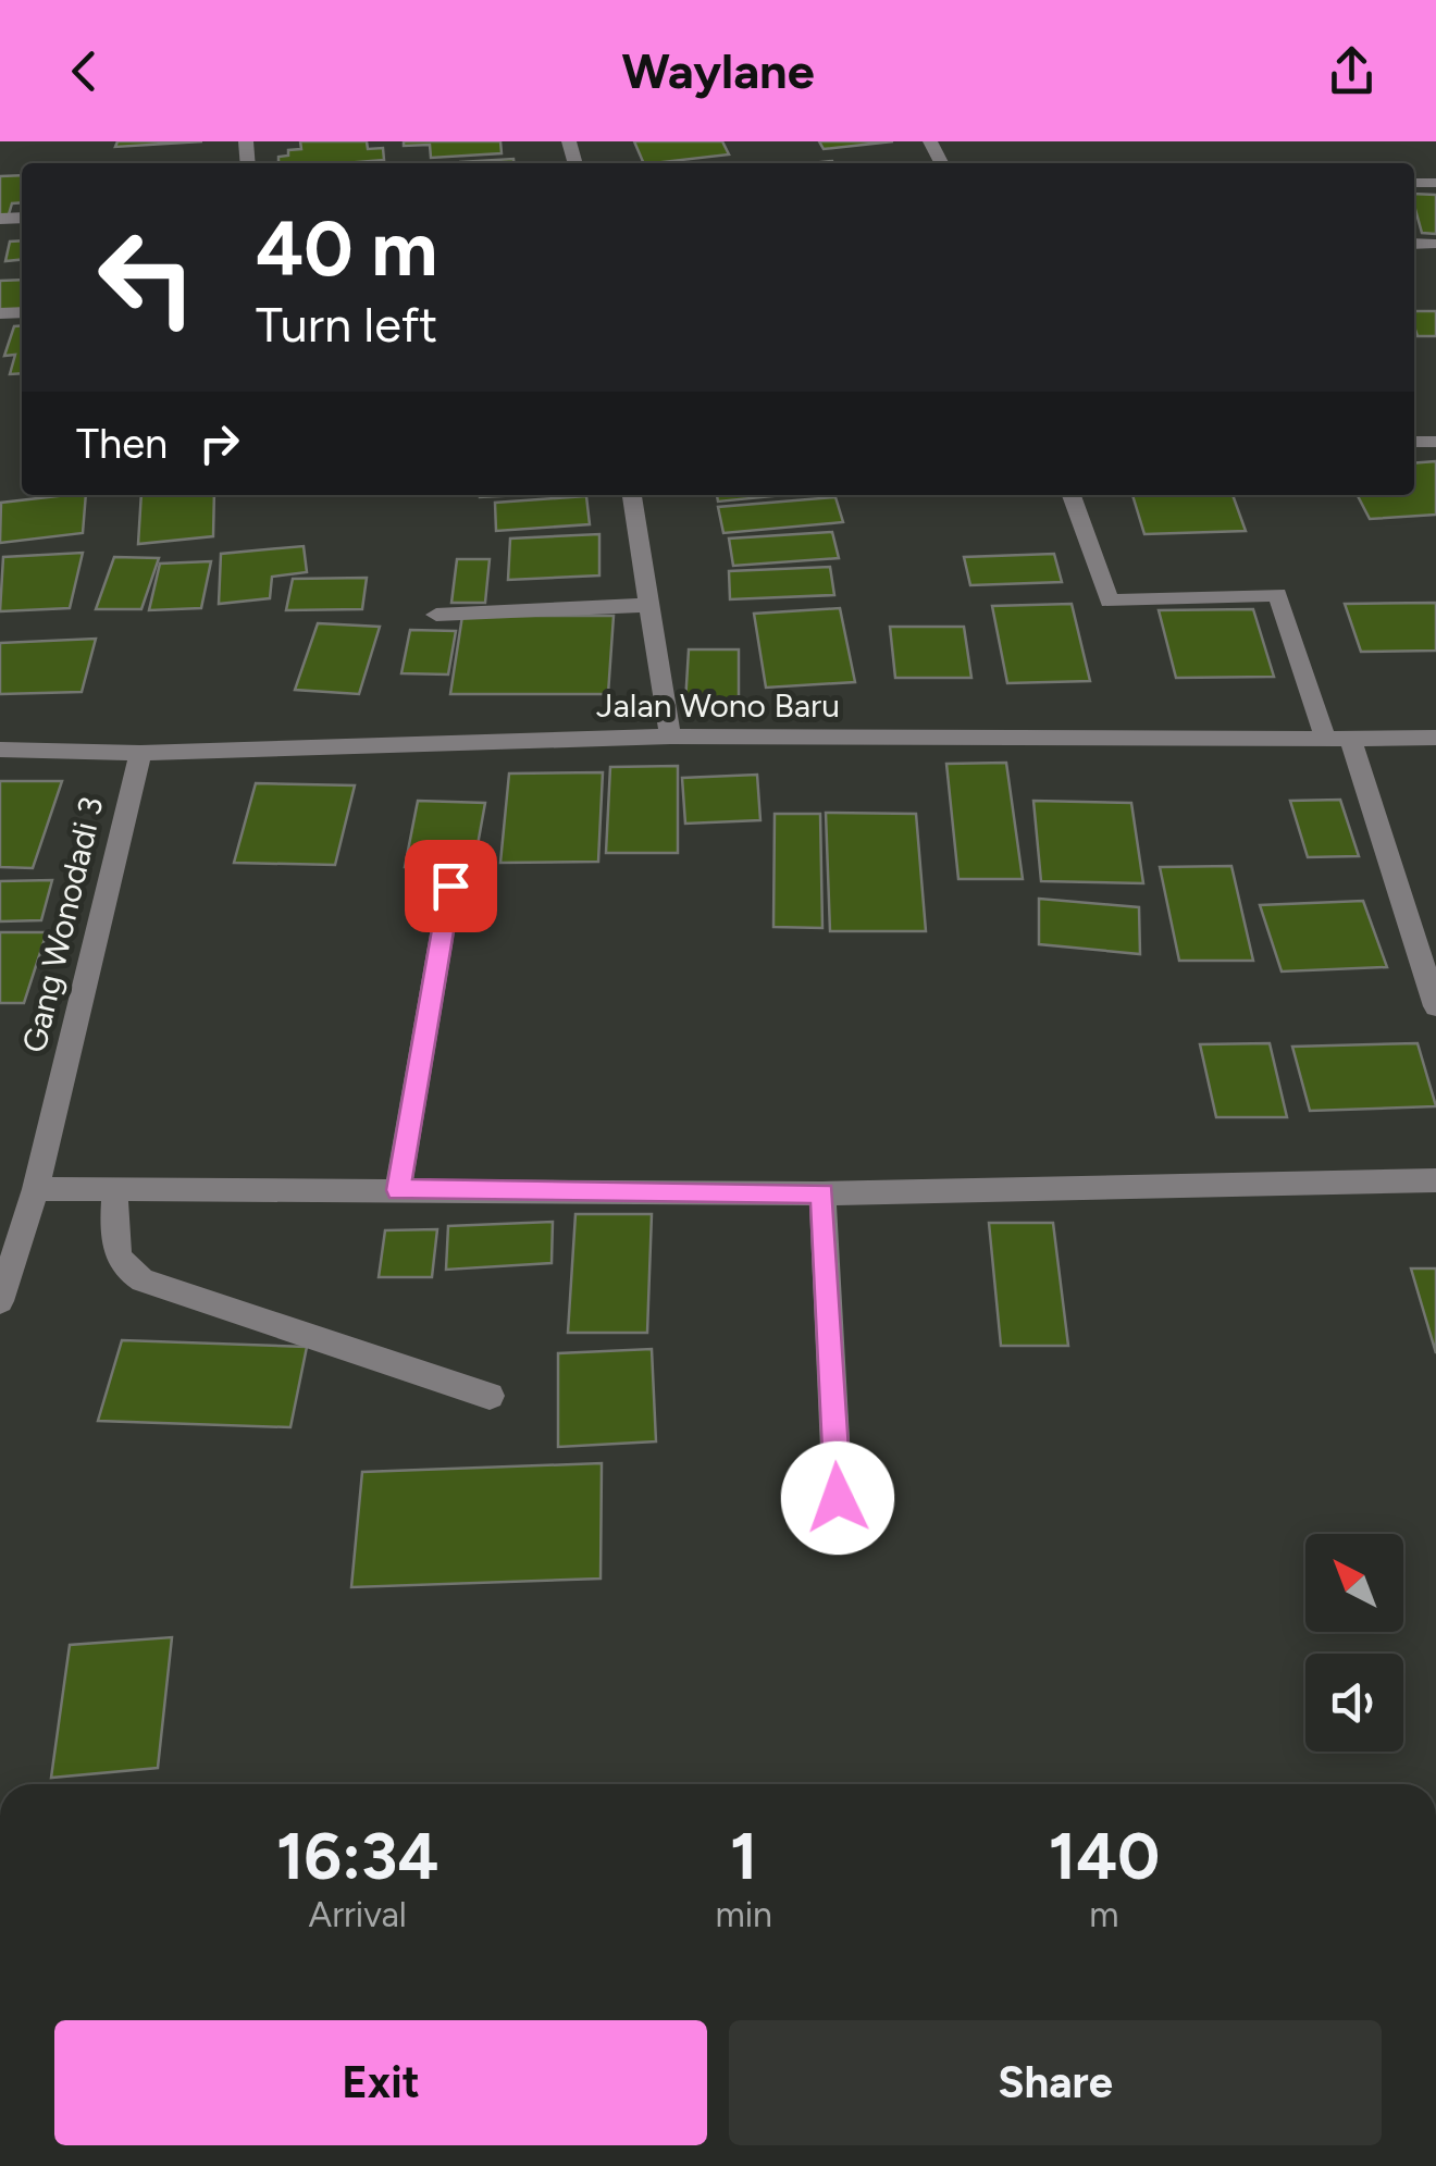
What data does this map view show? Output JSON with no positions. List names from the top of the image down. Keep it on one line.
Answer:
{"streets":{"street":["Jalan Wono Baru","Gang Wonodadi 3"]},"crossings":[["Jalan Wono Baru","Gang Wonodadi 3"]],"north":"top left","page":{"header":"Waylane","turn":["40 m","Turn left"],"then":"Then","eta":["16:34","Arrival","1","min","140","m"],"buttons":["Exit","Share"]}}
